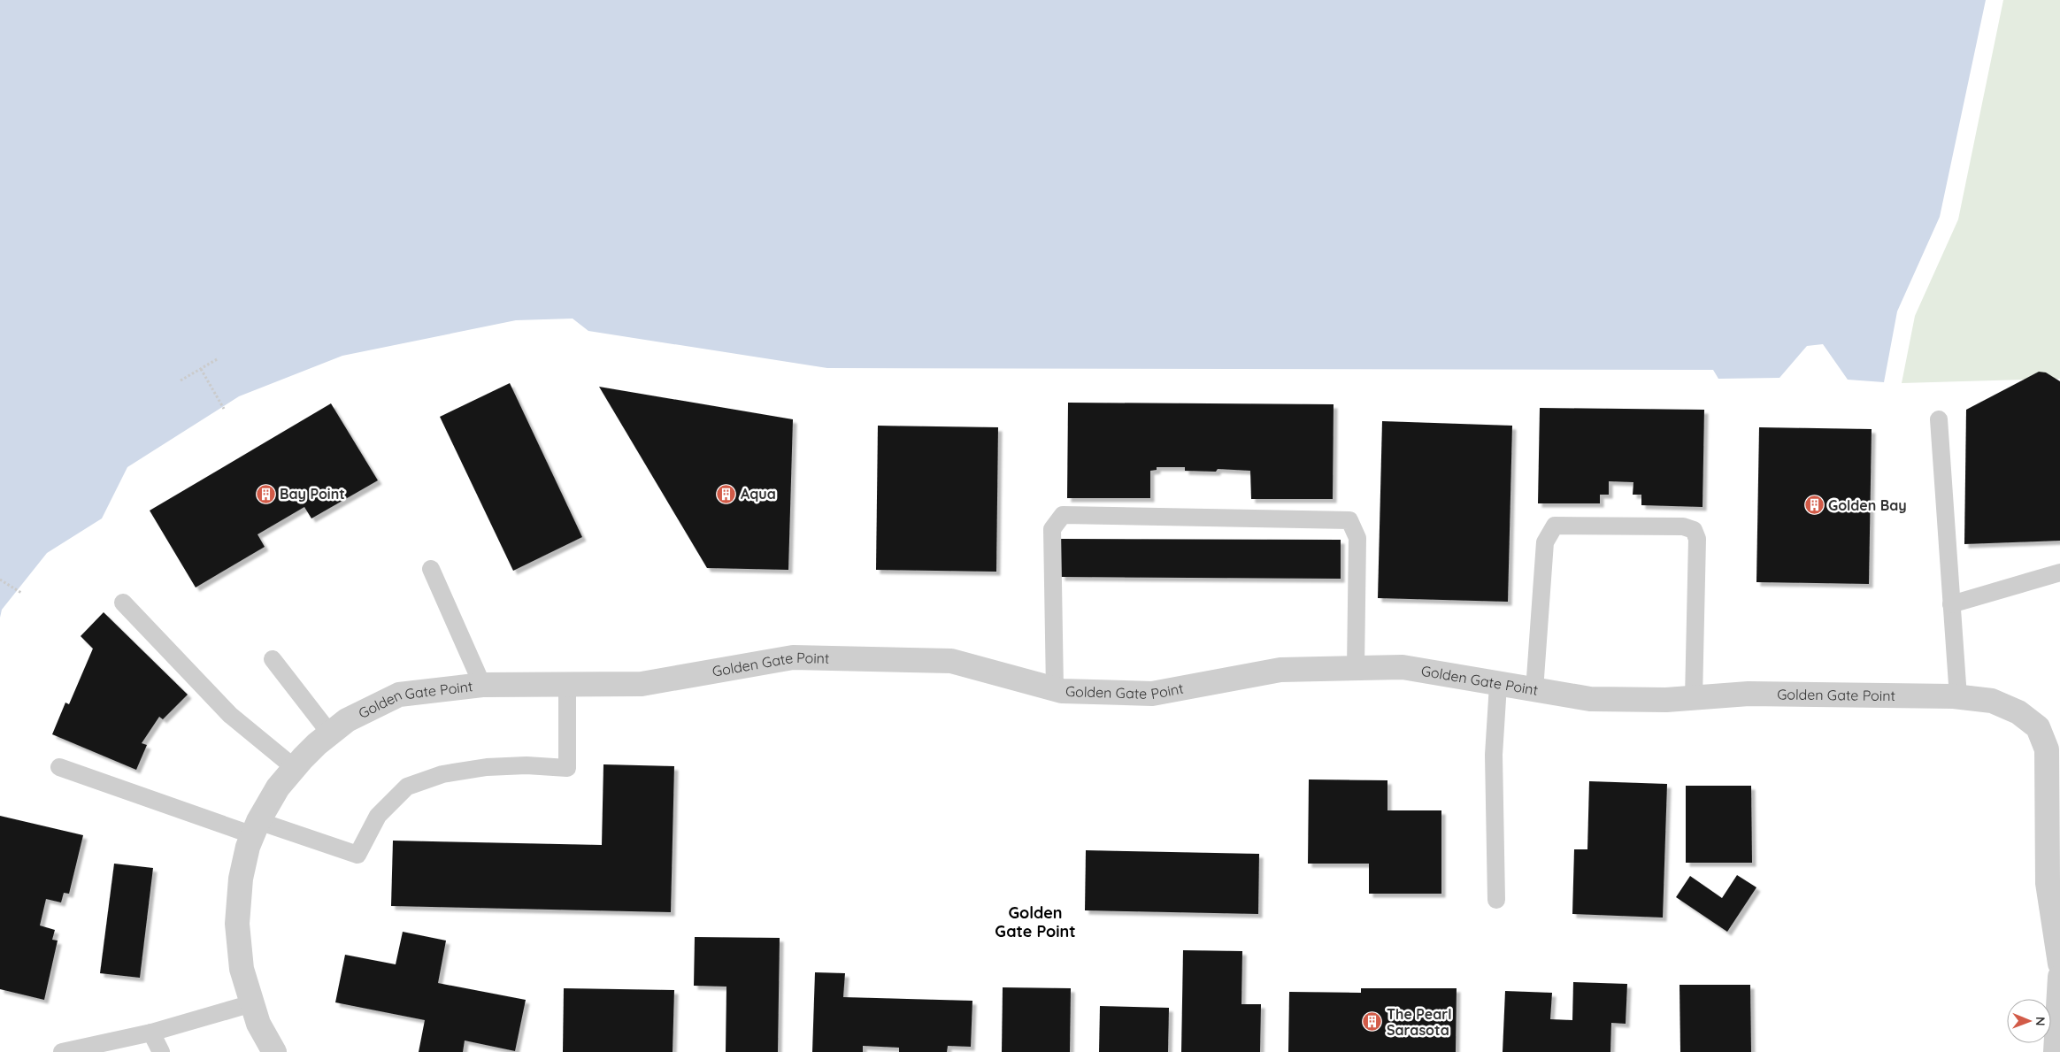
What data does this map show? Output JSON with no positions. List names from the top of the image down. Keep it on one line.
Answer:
{"streets":{"street":["Golden Gate Point"]},"districts":["Golden Gate Point"],"places":{"building":["Bay Point","Aqua","Golden Bay","The Pearl Sarasota"]},"north":"right"}
